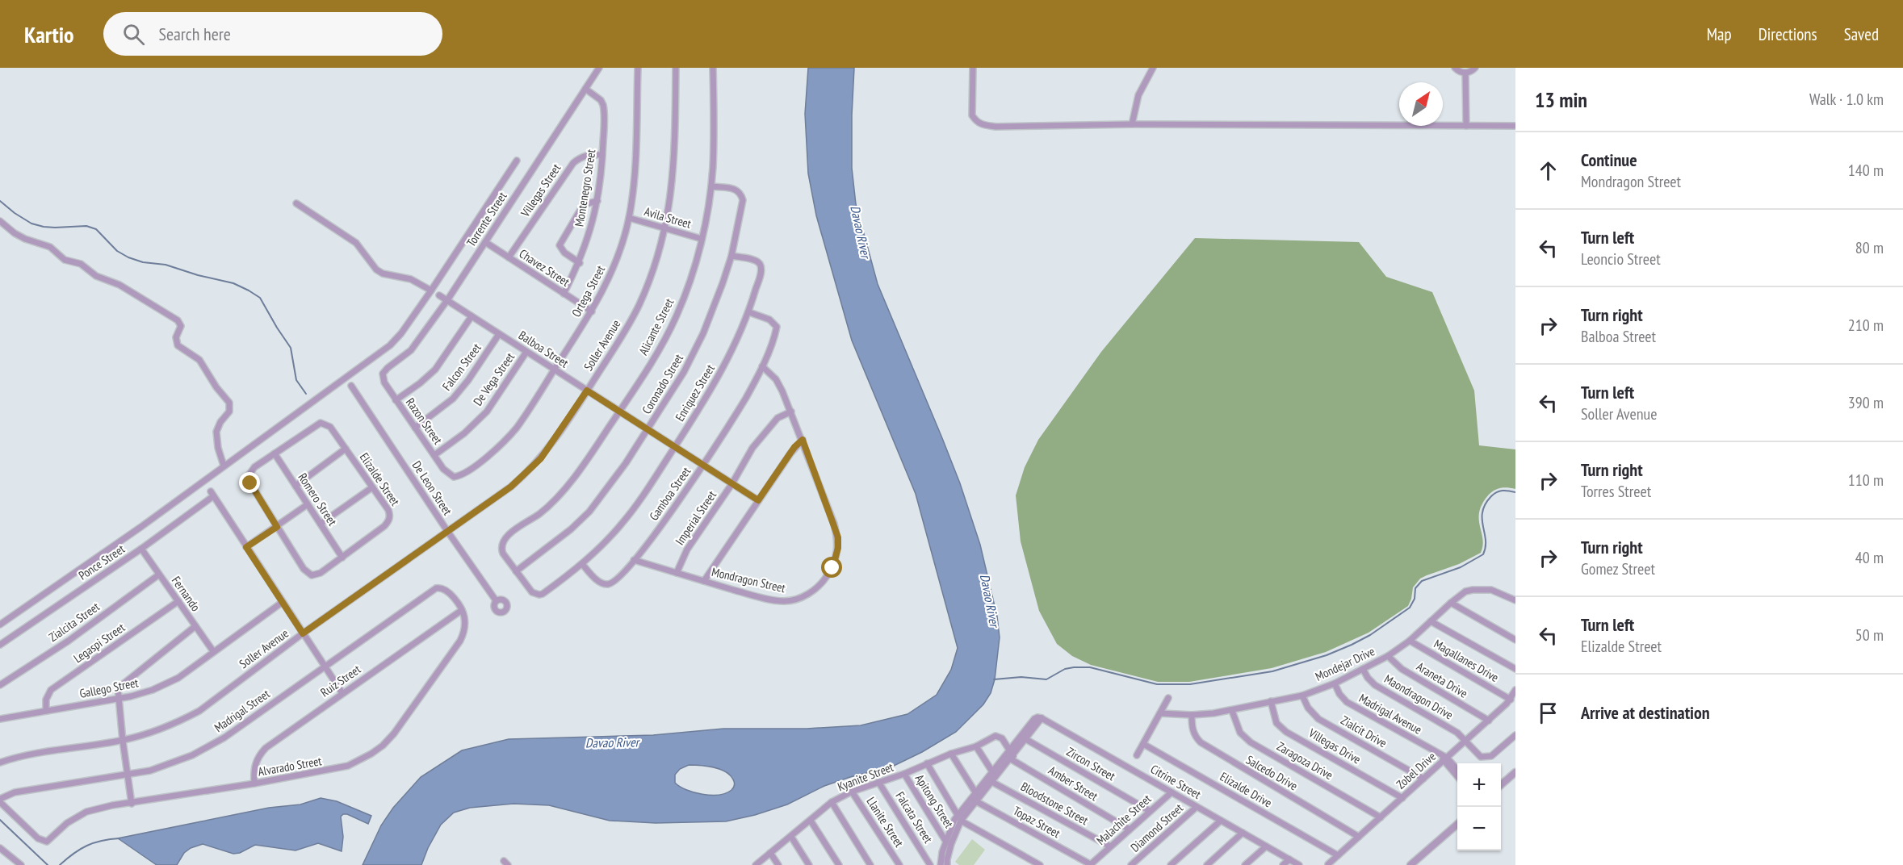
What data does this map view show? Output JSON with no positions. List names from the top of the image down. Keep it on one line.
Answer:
{"streets":{"street":["Montenegro Street","Villegas Street","Avila Street","Torrente Street","Chavez Street","Ortega Street","Alicante Street","Soller Avenue","Balboa Street","Falcon Street","De Vega Street","Coronado Street","Enriquez Street","Razon Street","Elizalde Street","De Leon Street","Gamboa Street","Romero Street","Imperial Street","Ponce Street","Mondragon Street","Fernando","Zialcita Street","Legaspi Street","Magallanes Drive","Mondejar Drive","Araneta Drive","Ruiz Street","Gallego Street","Maondragon Drive","Madrigal Street","Madrigal Avenue","Zialcit Drive","Villegas Drive","Zaragoza Drive","Zircon Street","Alvarado Street","Zobel Drive","Salcedo Drive","Kyanite Street","Citrine Street","Amber Street","Elizalde Drive","Apitong Street","Bloodstone Street","Falcata Street","Malachite Street","Llanite Street","Topaz Street","Diamond Street"]},"crossings":[["Montenegro Street","Villegas Street"],["Montenegro Street","Torrente Street"],["Montenegro Street","Chavez Street"],["Villegas Street","Chavez Street"],["Avila Street","Ortega Street"],["Avila Street","Alicante Street"],["Avila Street","Soller Avenue"],["Torrente Street","Chavez Street"],["Torrente Street","Balboa Street"],["Torrente Street","Razon Street"],["Chavez Street","Ortega Street"],["Ortega Street","Balboa Street"],["Ortega Street","Razon Street"],["Alicante Street","Balboa Street"],["Alicante Street","Coronado Street"],["Alicante Street","Enriquez Street"],["Soller Avenue","Balboa Street"],["Soller Avenue","De Leon Street"],["Balboa Street","Falcon Street"],["Balboa Street","De Vega Street"],["Balboa Street","Coronado Street"],["Balboa Street","Enriquez Street"],["Balboa Street","Gamboa Street"],["Balboa Street","Imperial Street"],["Falcon Street","Razon Street"],["De Vega Street","Razon Street"],["Coronado Street","Enriquez Street"],["Enriquez Street","Gamboa Street"],["Elizalde Street","Romero Street"],["Gamboa Street","Mondragon Street"],["Imperial Street","Mondragon Street"],["Ponce Street","Fernando"],["Fernando","Zialcita Street"],["Fernando","Legaspi Street"],["Fernando","Gallego Street"],["Legaspi Street","Gallego Street"],["Magallanes Drive","Mondejar Drive"],["Magallanes Drive","Zobel Drive"],["Mondejar Drive","Araneta Drive"],["Mondejar Drive","Maondragon Drive"],["Mondejar Drive","Madrigal Avenue"],["Mondejar Drive","Zialcit Drive"],["Mondejar Drive","Villegas Drive"],["Mondejar Drive","Zaragoza Drive"],["Mondejar Drive","Salcedo Drive"],["Araneta Drive","Zobel Drive"],["Ruiz Street","Madrigal Street"],["Ruiz Street","Alvarado Street"],["Maondragon Drive","Zobel Drive"],["Madrigal Street","Alvarado Street"],["Madrigal Avenue","Zobel Drive"],["Zialcit Drive","Zobel Drive"],["Villegas Drive","Zobel Drive"],["Zaragoza Drive","Zobel Drive"],["Zircon Street","Citrine Street"],["Zircon Street","Malachite Street"],["Zobel Drive","Salcedo Drive"],["Zobel Drive","Elizalde Drive"],["Kyanite Street","Amber Street"],["Kyanite Street","Apitong Street"],["Kyanite Street","Falcata Street"],["Kyanite Street","Llanite Street"],["Citrine Street","Malachite Street"],["Citrine Street","Diamond Street"],["Amber Street","Malachite Street"],["Bloodstone Street","Malachite Street"],["Malachite Street","Topaz Street"]],"water":["Davao River"],"north":"top right","page":{"header":"Kartio","search":"Search here","nav":["Map","Directions","Saved"],"heading":["13 min","Walk · 1.0 km"],"list":[["Continue","Mondragon Street","140 m"],["Turn left","Leoncio Street","80 m"],["Turn right","Balboa Street","210 m"],["Turn left","Soller Avenue","390 m"],["Turn right","Torres Street","110 m"],["Turn right","Gomez Street","40 m"],["Turn left","Elizalde Street","50 m"],"Arrive at destination"],"map_buttons":["+","−"]}}
